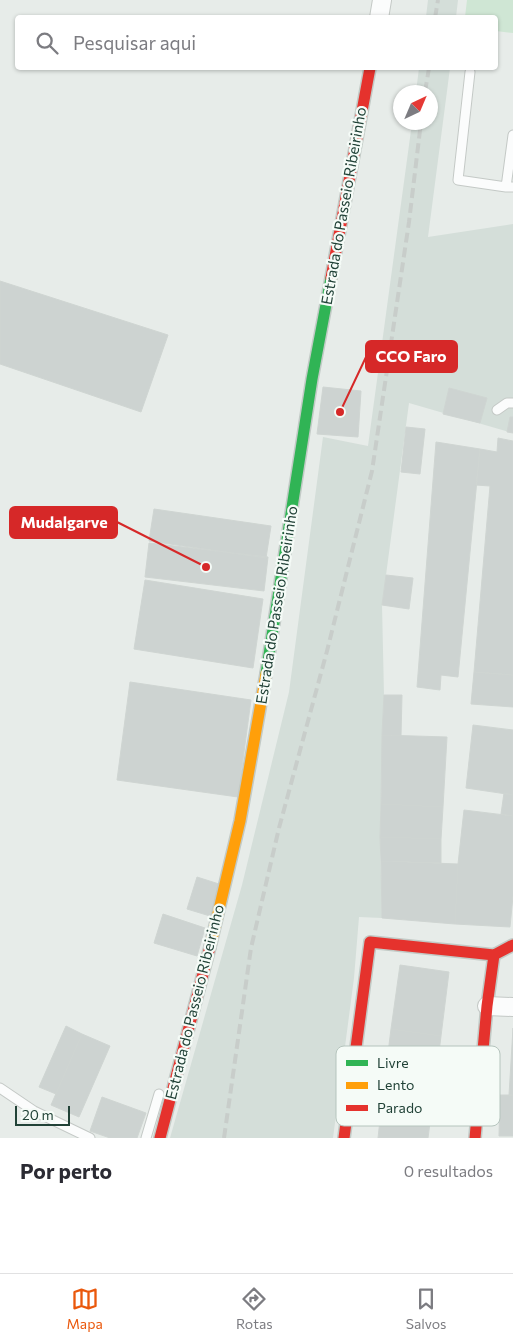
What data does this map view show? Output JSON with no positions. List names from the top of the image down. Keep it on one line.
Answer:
{"streets":{"street":["Estrada do Passeio Ribeirinho"]},"places":["CCO Faro","Mudalgarve"],"legend":["Livre","Lento","Parado"],"scale_bar":"20 m","north":"top right","page":{"search":"Pesquisar aqui","scale":"20 m","heading":["Por perto","0 resultados"],"nav":["Mapa","Rotas","Salvos"]}}
